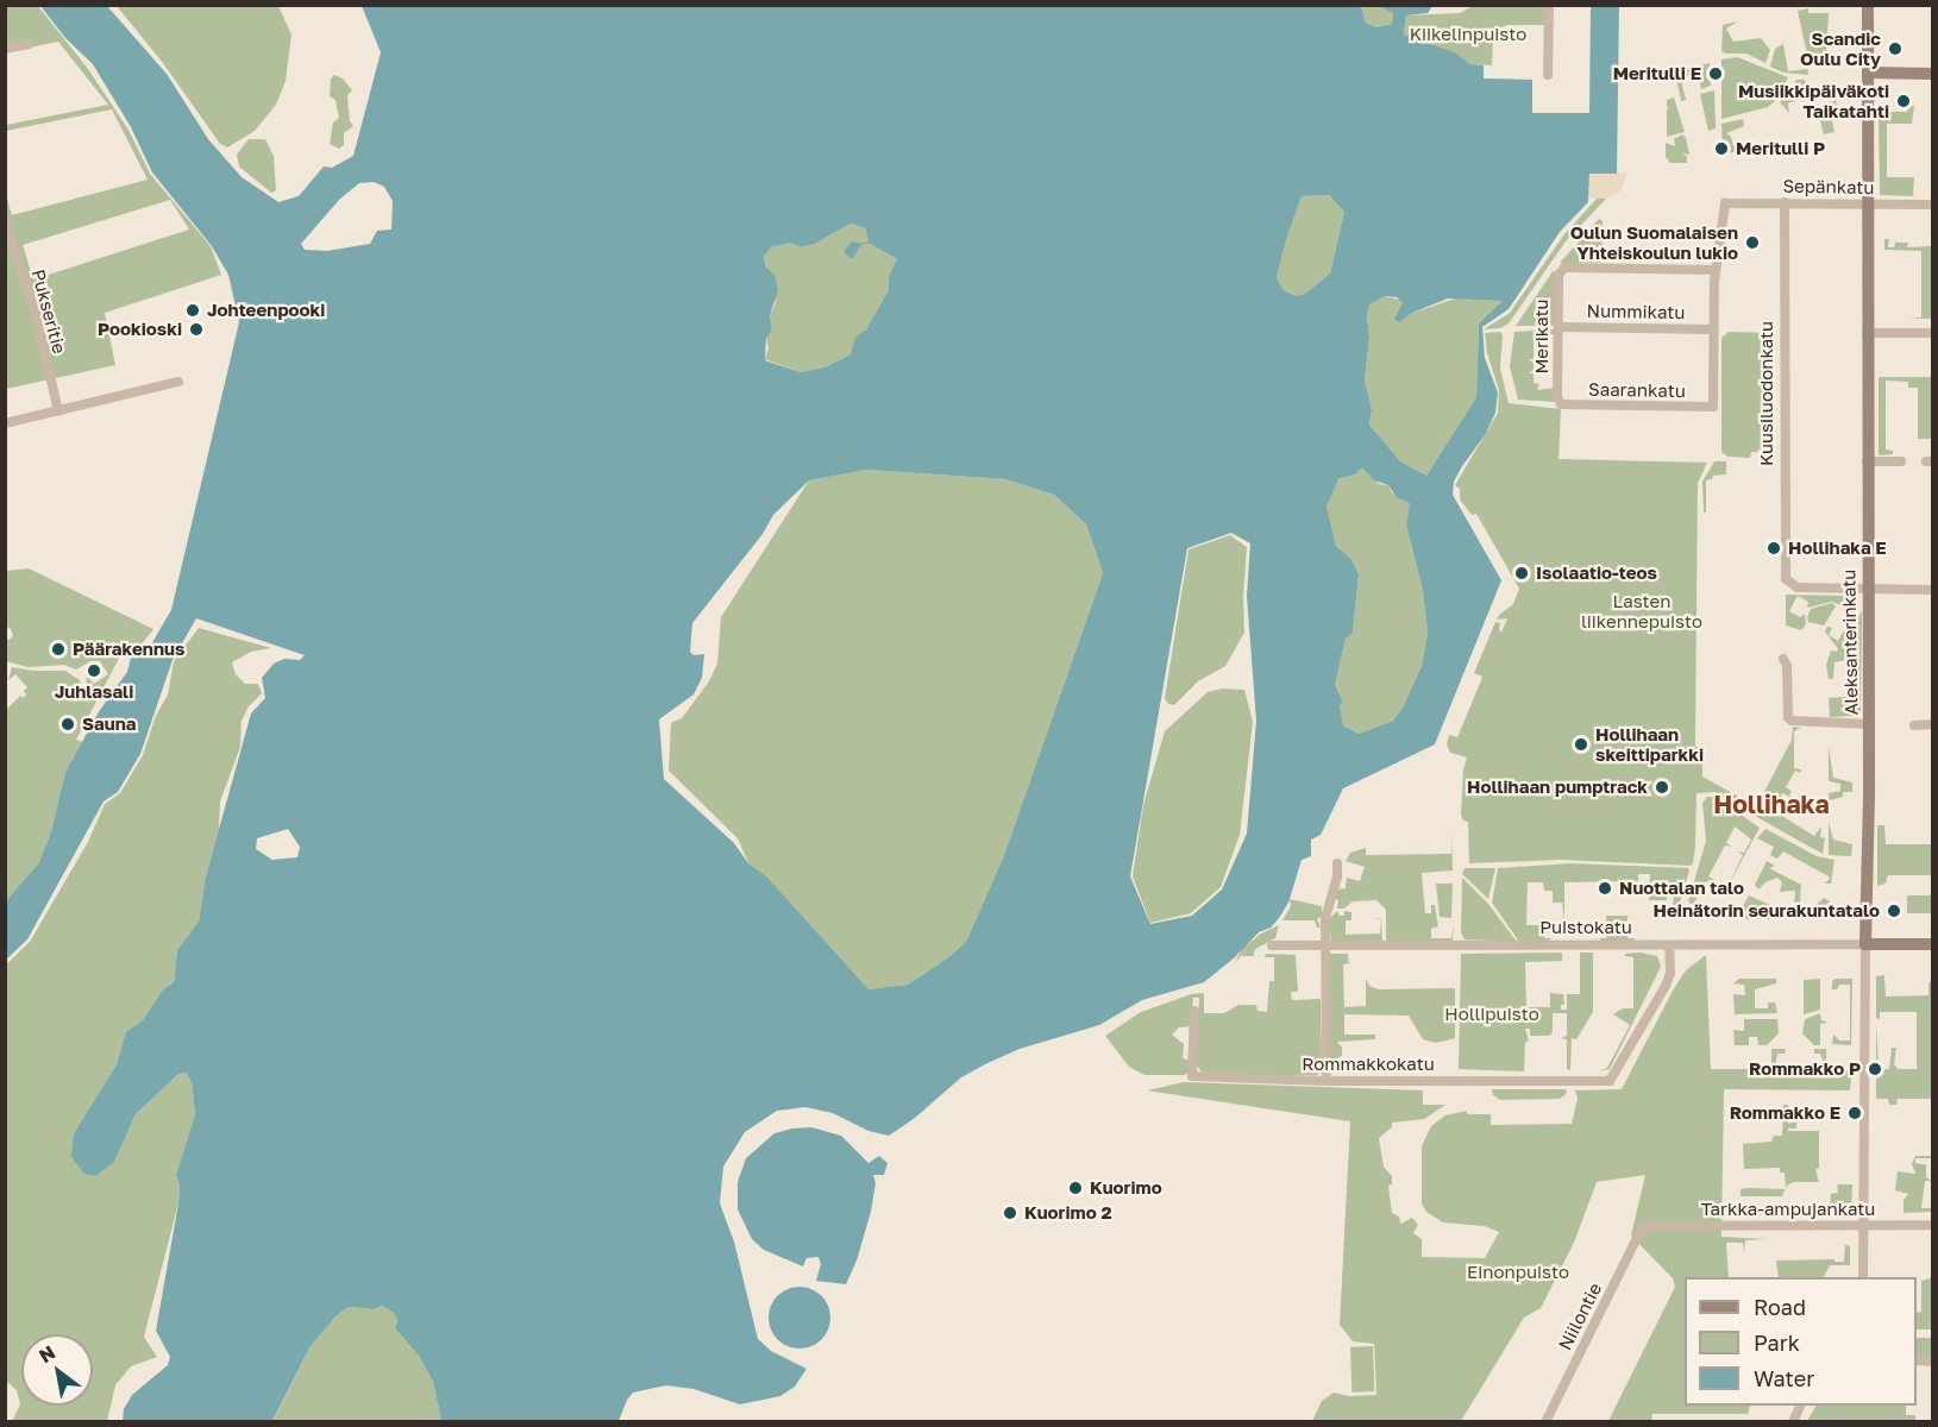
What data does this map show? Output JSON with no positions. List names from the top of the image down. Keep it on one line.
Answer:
{"streets":{"main road":["Aleksanterinkatu","Puistokatu"],"street":["Sepänkatu","Pukseritie","Nummikatu","Merikatu","Saarankatu","Kuusiluodonkatu","Rommakkokatu","Tarkka-ampujankatu","Niilontie"]},"crossings":[["Sepänkatu","Merikatu"],["Sepänkatu","Kuusiluodonkatu"],["Sepänkatu","Aleksanterinkatu"],["Nummikatu","Merikatu"],["Nummikatu","Saarankatu"],["Merikatu","Saarankatu"],["Kuusiluodonkatu","Aleksanterinkatu"],["Aleksanterinkatu","Puistokatu"],["Aleksanterinkatu","Tarkka-ampujankatu"],["Puistokatu","Rommakkokatu"],["Tarkka-ampujankatu","Niilontie"]],"districts":["Hollihaka"],"parks":["Kiikelinpuisto","Lasten liikennepuisto","Hollipuisto","Einonpuisto"],"places":["Scandic Oulu City","Meritulli E","Musiikkipäiväkoti Taikatahti","Meritulli P","Oulun Suomalaisen Yhteiskoulun lukio","Johteenpooki","Pookioski","Hollihaka E","Isolaatio-teos","Päärakennus","Juhlasali","Sauna","Hollihaan skeittiparkki","Hollihaan pumptrack","Nuottalan talo","Heinätorin seurakuntatalo","Rommakko P","Rommakko E","Kuorimo","Kuorimo 2"],"legend":["Road","Park","Water"],"north":"top left"}
